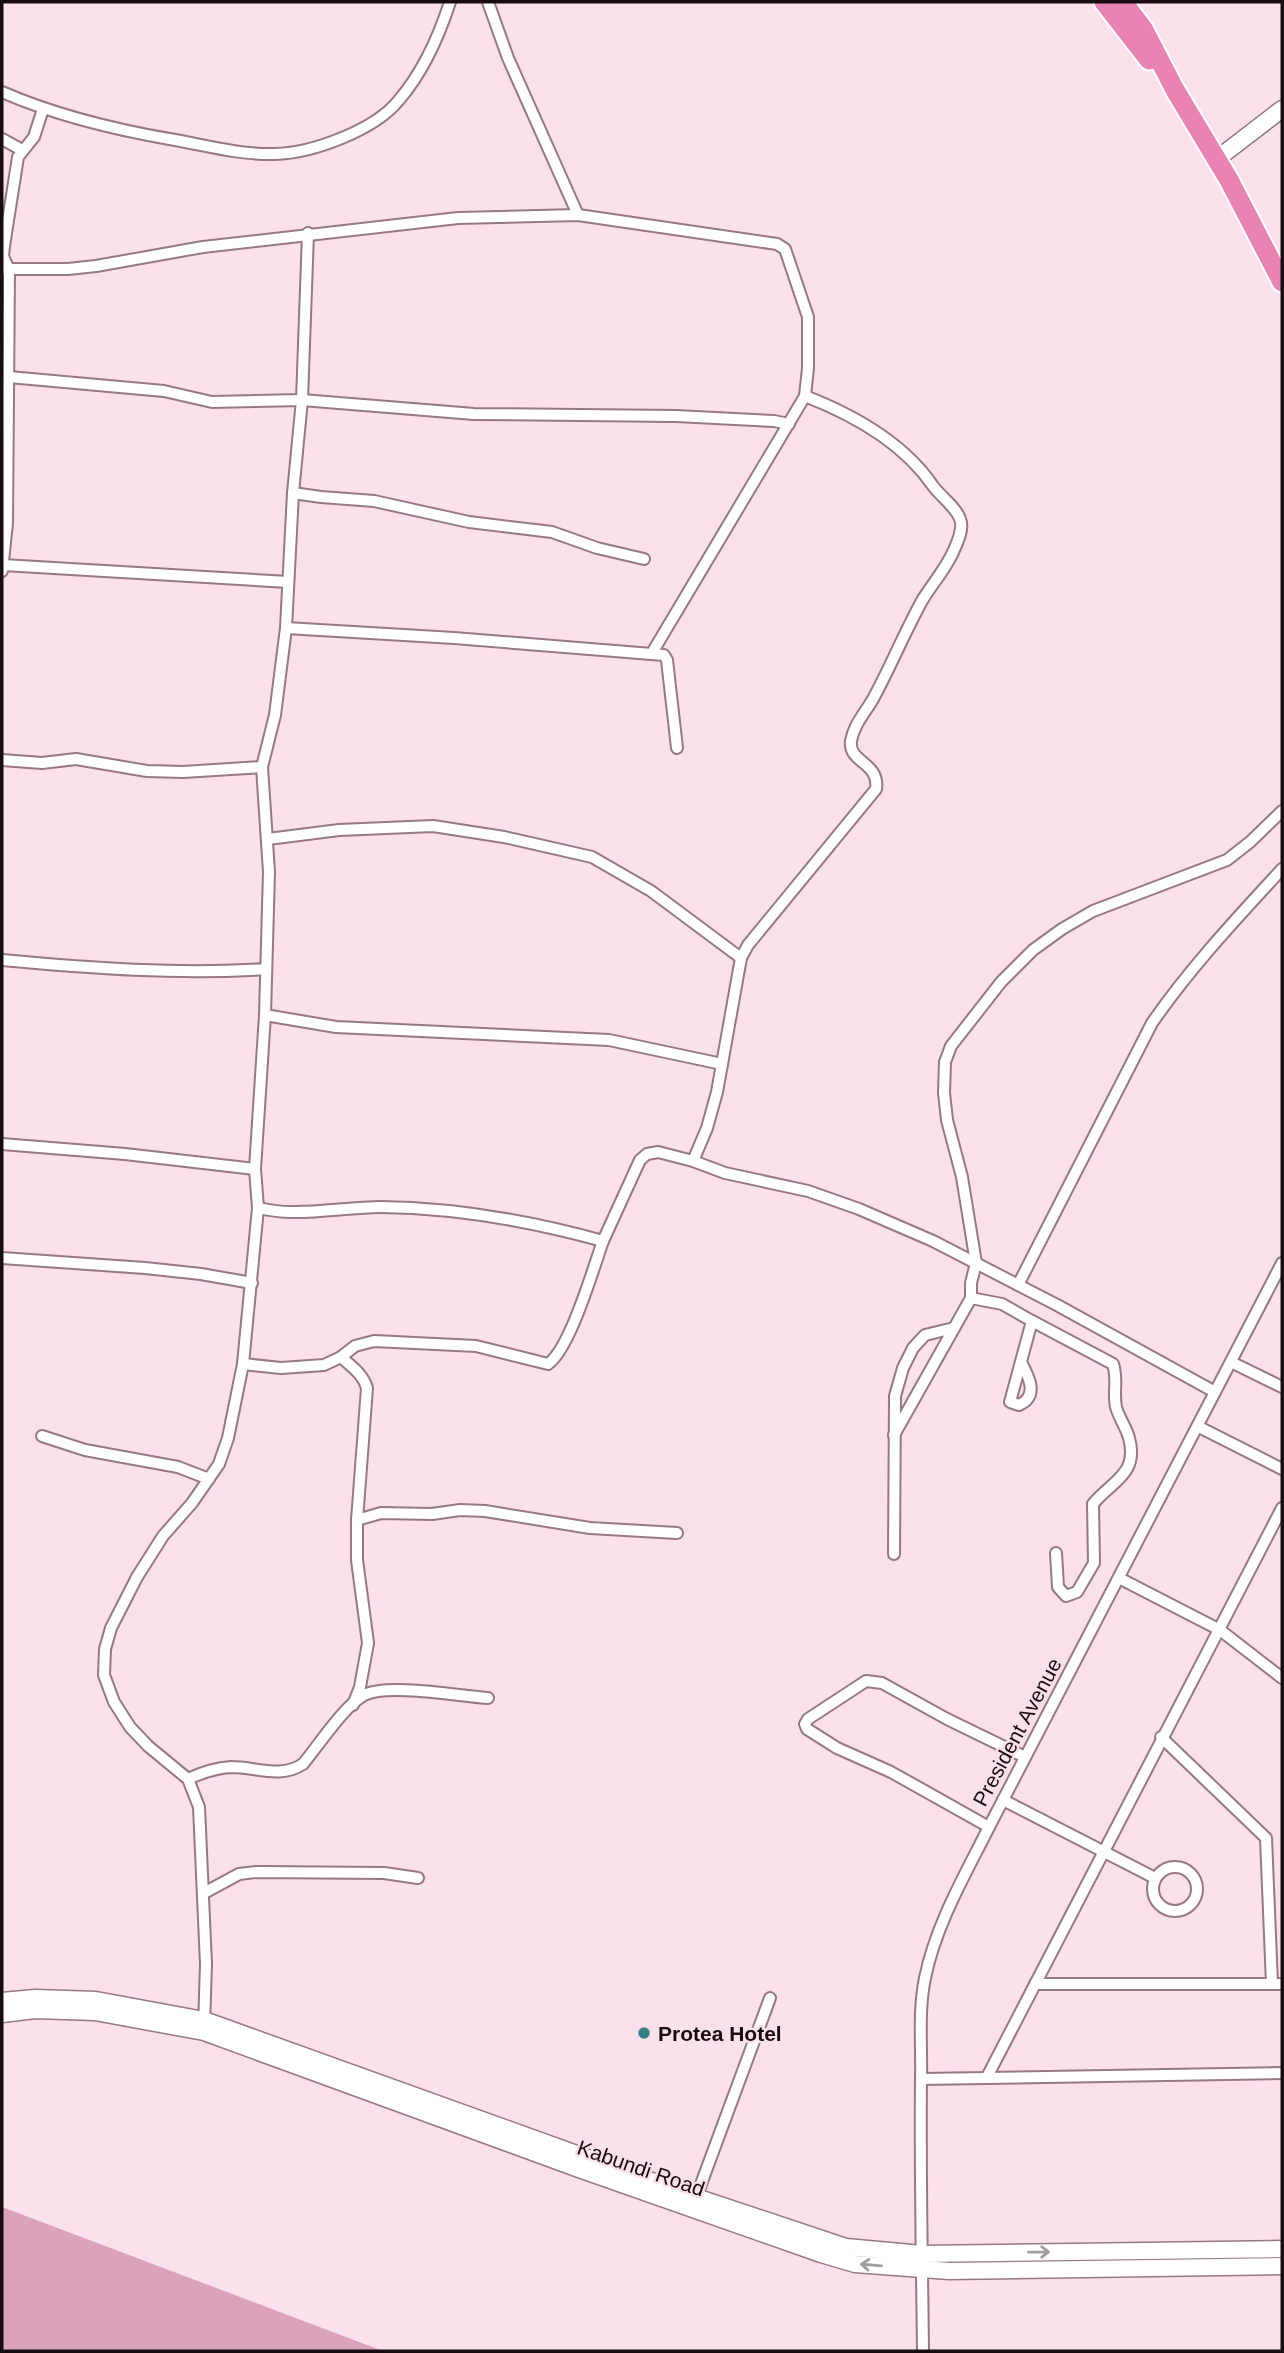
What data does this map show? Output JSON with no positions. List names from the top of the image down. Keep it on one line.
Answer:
{"streets":{"street":["President Avenue","Kabundi Road"]},"crossings":[["President Avenue","Kabundi Road"]],"places":["Protea Hotel"]}
